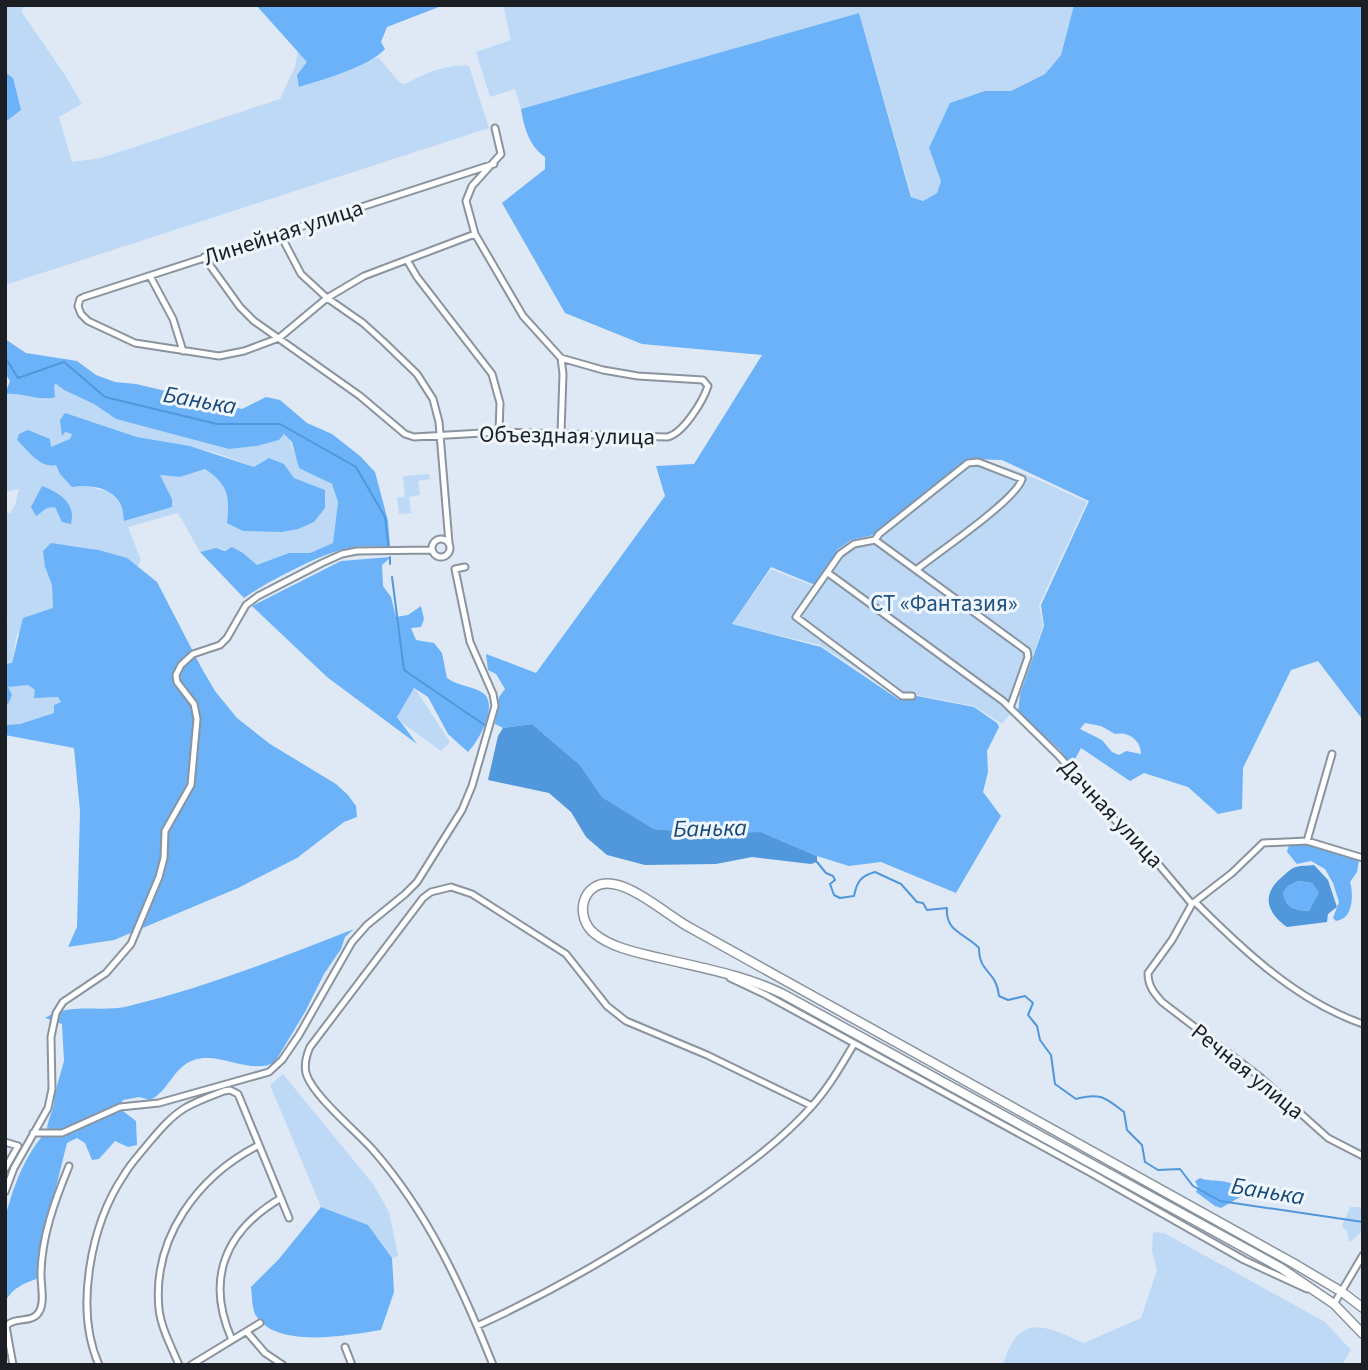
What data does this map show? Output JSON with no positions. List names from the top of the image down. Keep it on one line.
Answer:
{"streets":{"street":["Линейная улица","Объездная улица","Дачная улица","Речная улица"]},"crossings":[["Линейная улица","Объездная улица"],["Дачная улица","Речная улица"]],"water":["Банька"],"parks":["СТ «Фантазия»"]}
